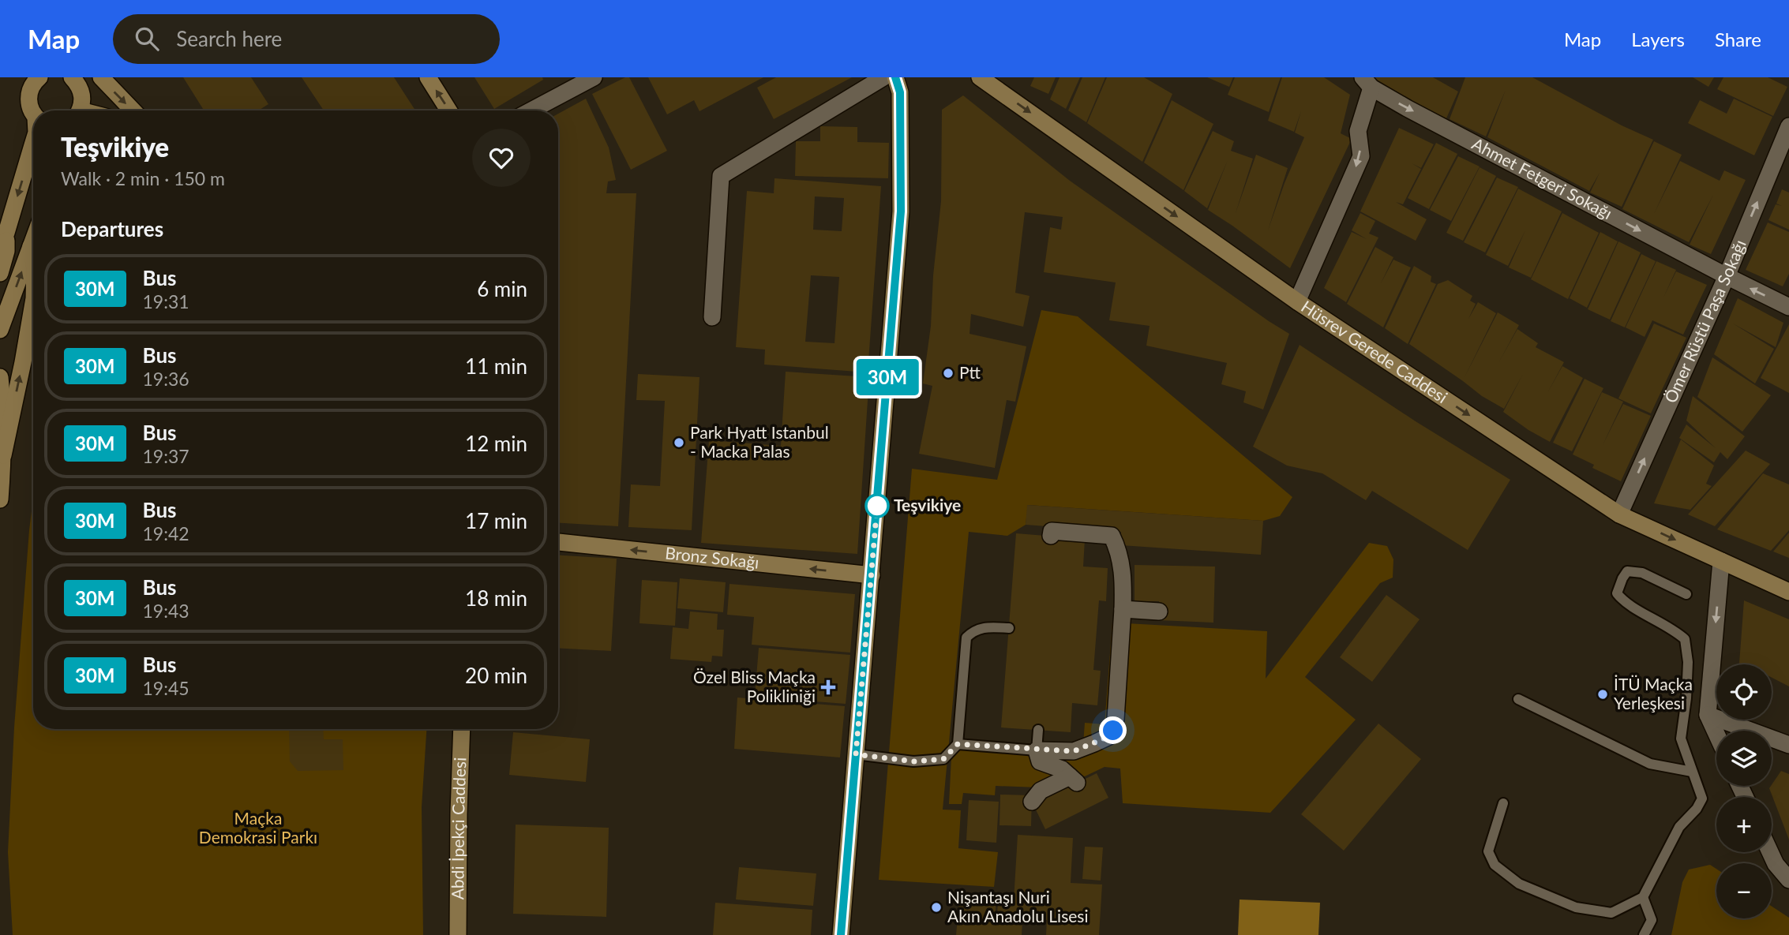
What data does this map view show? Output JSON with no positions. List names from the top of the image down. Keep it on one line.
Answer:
{"streets":{"street":["Ahmet Fetgeri Sokağı","Ömer Rüstü Paşa Sokağı","Hüsrev Gerede Caddesi","Bronz Sokağı","Abdi İpekçi Caddesi"]},"crossings":[["Ahmet Fetgeri Sokağı","Ömer Rüstü Paşa Sokağı"],["Ömer Rüstü Paşa Sokağı","Hüsrev Gerede Caddesi"]],"one_way":["Ömer Rüstü Paşa Sokağı","Hüsrev Gerede Caddesi","Bronz Sokağı"],"parks":["Maçka Demokrasi Parkı"],"places":{"other":["Ptt","Park Hyatt Istanbul - Macka Palas","Teşvikiye","İTÜ Maçka Yerleşkesi","Nişantaşı Nuri Akın Anadolu Lisesi"],"health":["Özel Bliss Maçka Polikliniği"]},"lines":["bus line 30M"],"page":{"header":"Map","search":"Search here","nav":["Map","Layers","Share"],"on_map":"30M","heading":[["Teşvikiye","Walk · 2 min · 150 m"],"Departures"],"list":[{"mark":"30M","name":"Bus","note":"19:31","value":"6 min"},{"mark":"30M","name":"Bus","note":"19:36","value":"11 min"},{"mark":"30M","name":"Bus","note":"19:37","value":"12 min"},{"mark":"30M","name":"Bus","note":"19:42","value":"17 min"},{"mark":"30M","name":"Bus","note":"19:43","value":"18 min"},{"mark":"30M","name":"Bus","note":"19:45","value":"20 min"}],"map_buttons":["+","−"]}}
